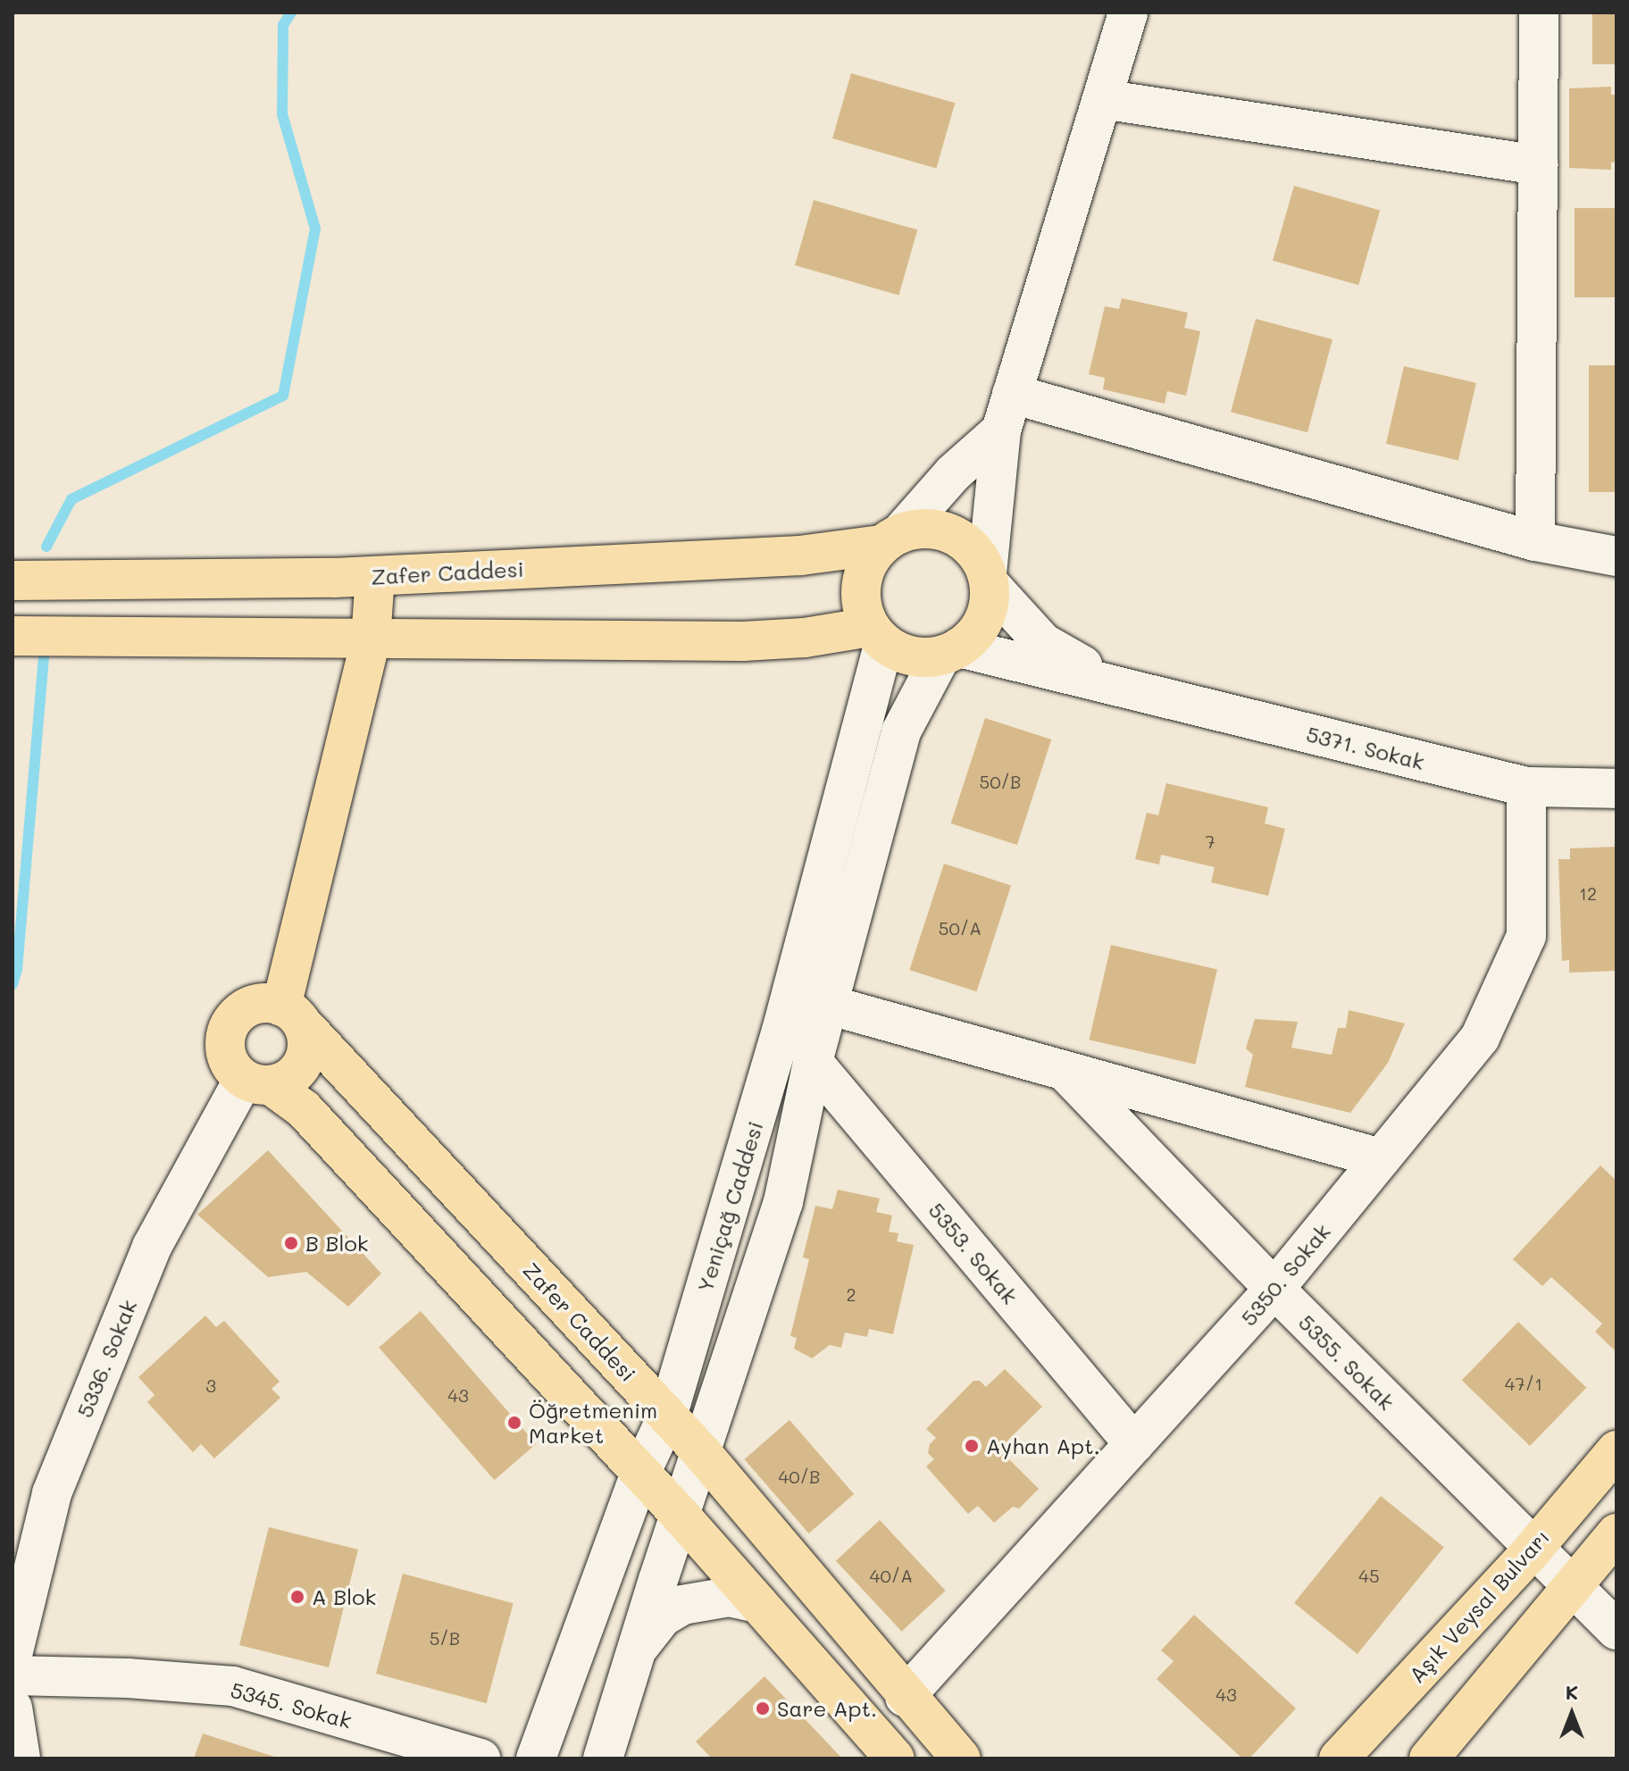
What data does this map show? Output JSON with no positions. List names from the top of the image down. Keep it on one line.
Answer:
{"streets":{"main road":["Zafer Caddesi","Aşık Veysal Bulvarı"],"street":["5371. Sokak","Yeniçağ Caddesi","5353. Sokak","5350. Sokak","5336. Sokak","5355. Sokak","5345. Sokak"]},"crossings":[["Zafer Caddesi","5371. Sokak"],["Zafer Caddesi","Yeniçağ Caddesi"],["Zafer Caddesi","5350. Sokak"],["Zafer Caddesi","5336. Sokak"],["5371. Sokak","Yeniçağ Caddesi"],["5371. Sokak","5350. Sokak"],["Yeniçağ Caddesi","5353. Sokak"],["5353. Sokak","5350. Sokak"],["5350. Sokak","5355. Sokak"],["5355. Sokak","Aşık Veysal Bulvarı"]],"places":["B Blok","Öğretmenim Market","Ayhan Apt.","A Blok","Sare Apt."],"house_numbers":["50/B","7","12","50/A","2","47/1","3","43","40/B","40/A","45","5/B","43"],"north":"top"}
